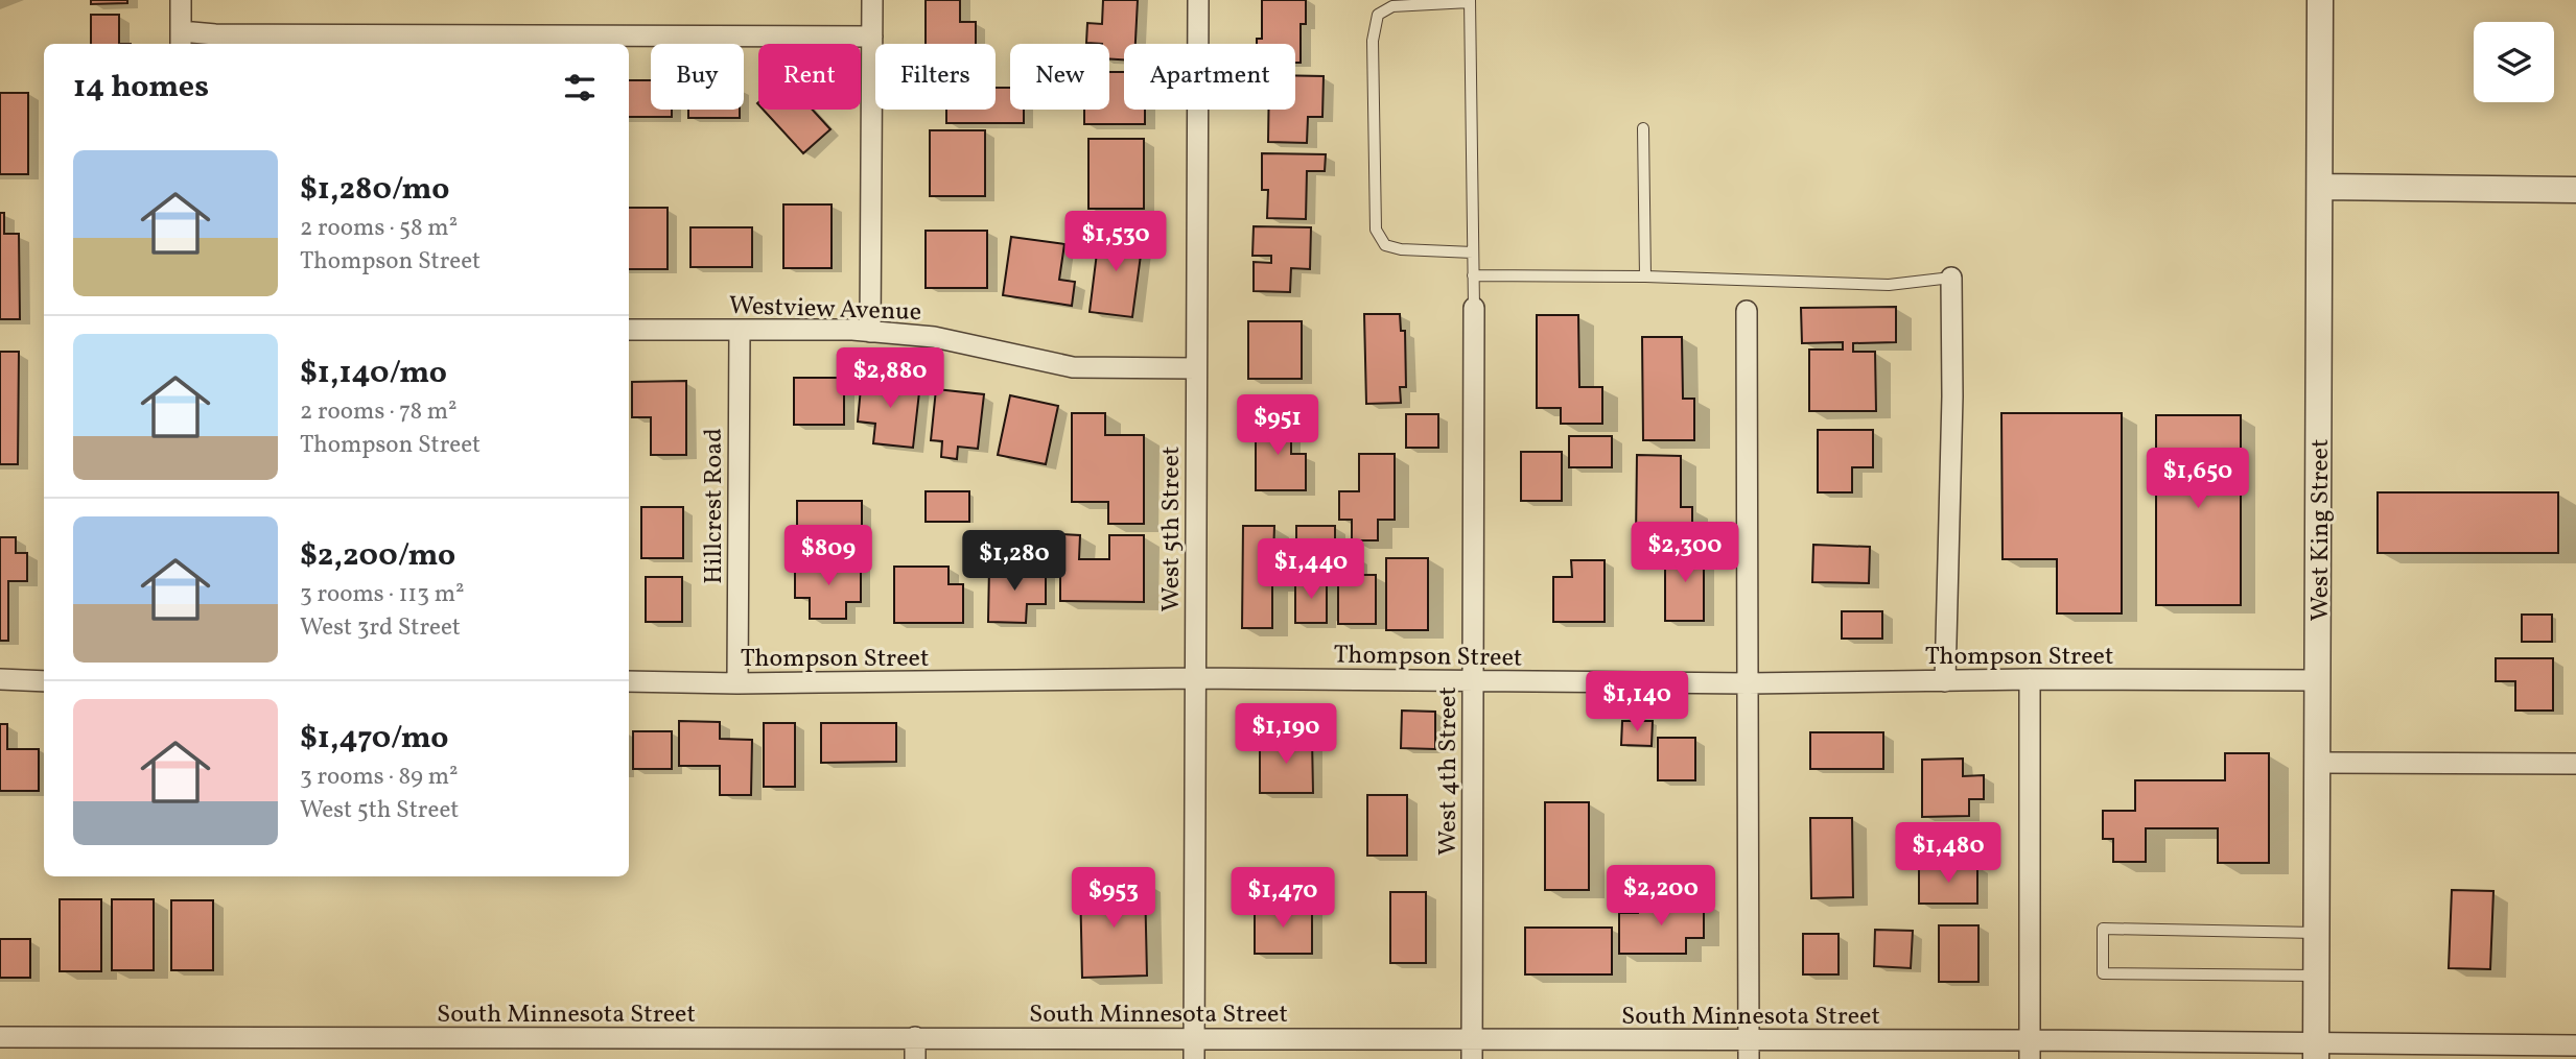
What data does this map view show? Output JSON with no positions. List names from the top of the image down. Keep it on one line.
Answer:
{"streets":{"street":["Westview Avenue","Hillcrest Road","West 5th Street","West King Street","Thompson Street","West 4th Street","South Minnesota Street"]},"crossings":[["Westview Avenue","Hillcrest Road"],["Westview Avenue","West 5th Street"],["Hillcrest Road","Thompson Street"],["West 5th Street","Thompson Street"],["West 5th Street","South Minnesota Street"],["West King Street","Thompson Street"],["West King Street","South Minnesota Street"],["Thompson Street","West 4th Street"],["West 4th Street","South Minnesota Street"]],"page":{"chip":["Buy","Rent","Filters","New","Apartment"],"heading":"14 homes","list":[{"name":"$1,280/mo","note":"2 rooms · 58 m² · Thompson Street"},{"name":"$1,140/mo","note":"2 rooms · 78 m² · Thompson Street"},{"name":"$2,200/mo","note":"3 rooms · 113 m² · West 3rd Street"},{"name":"$1,470/mo","note":"3 rooms · 89 m² · West 5th Street"}],"price":["$1,530","$2,880","$951","$1,650","$2,300","$809","$1,280","$1,440","$1,140","$1,190","$1,480","$2,200","$953","$1,470"]}}
